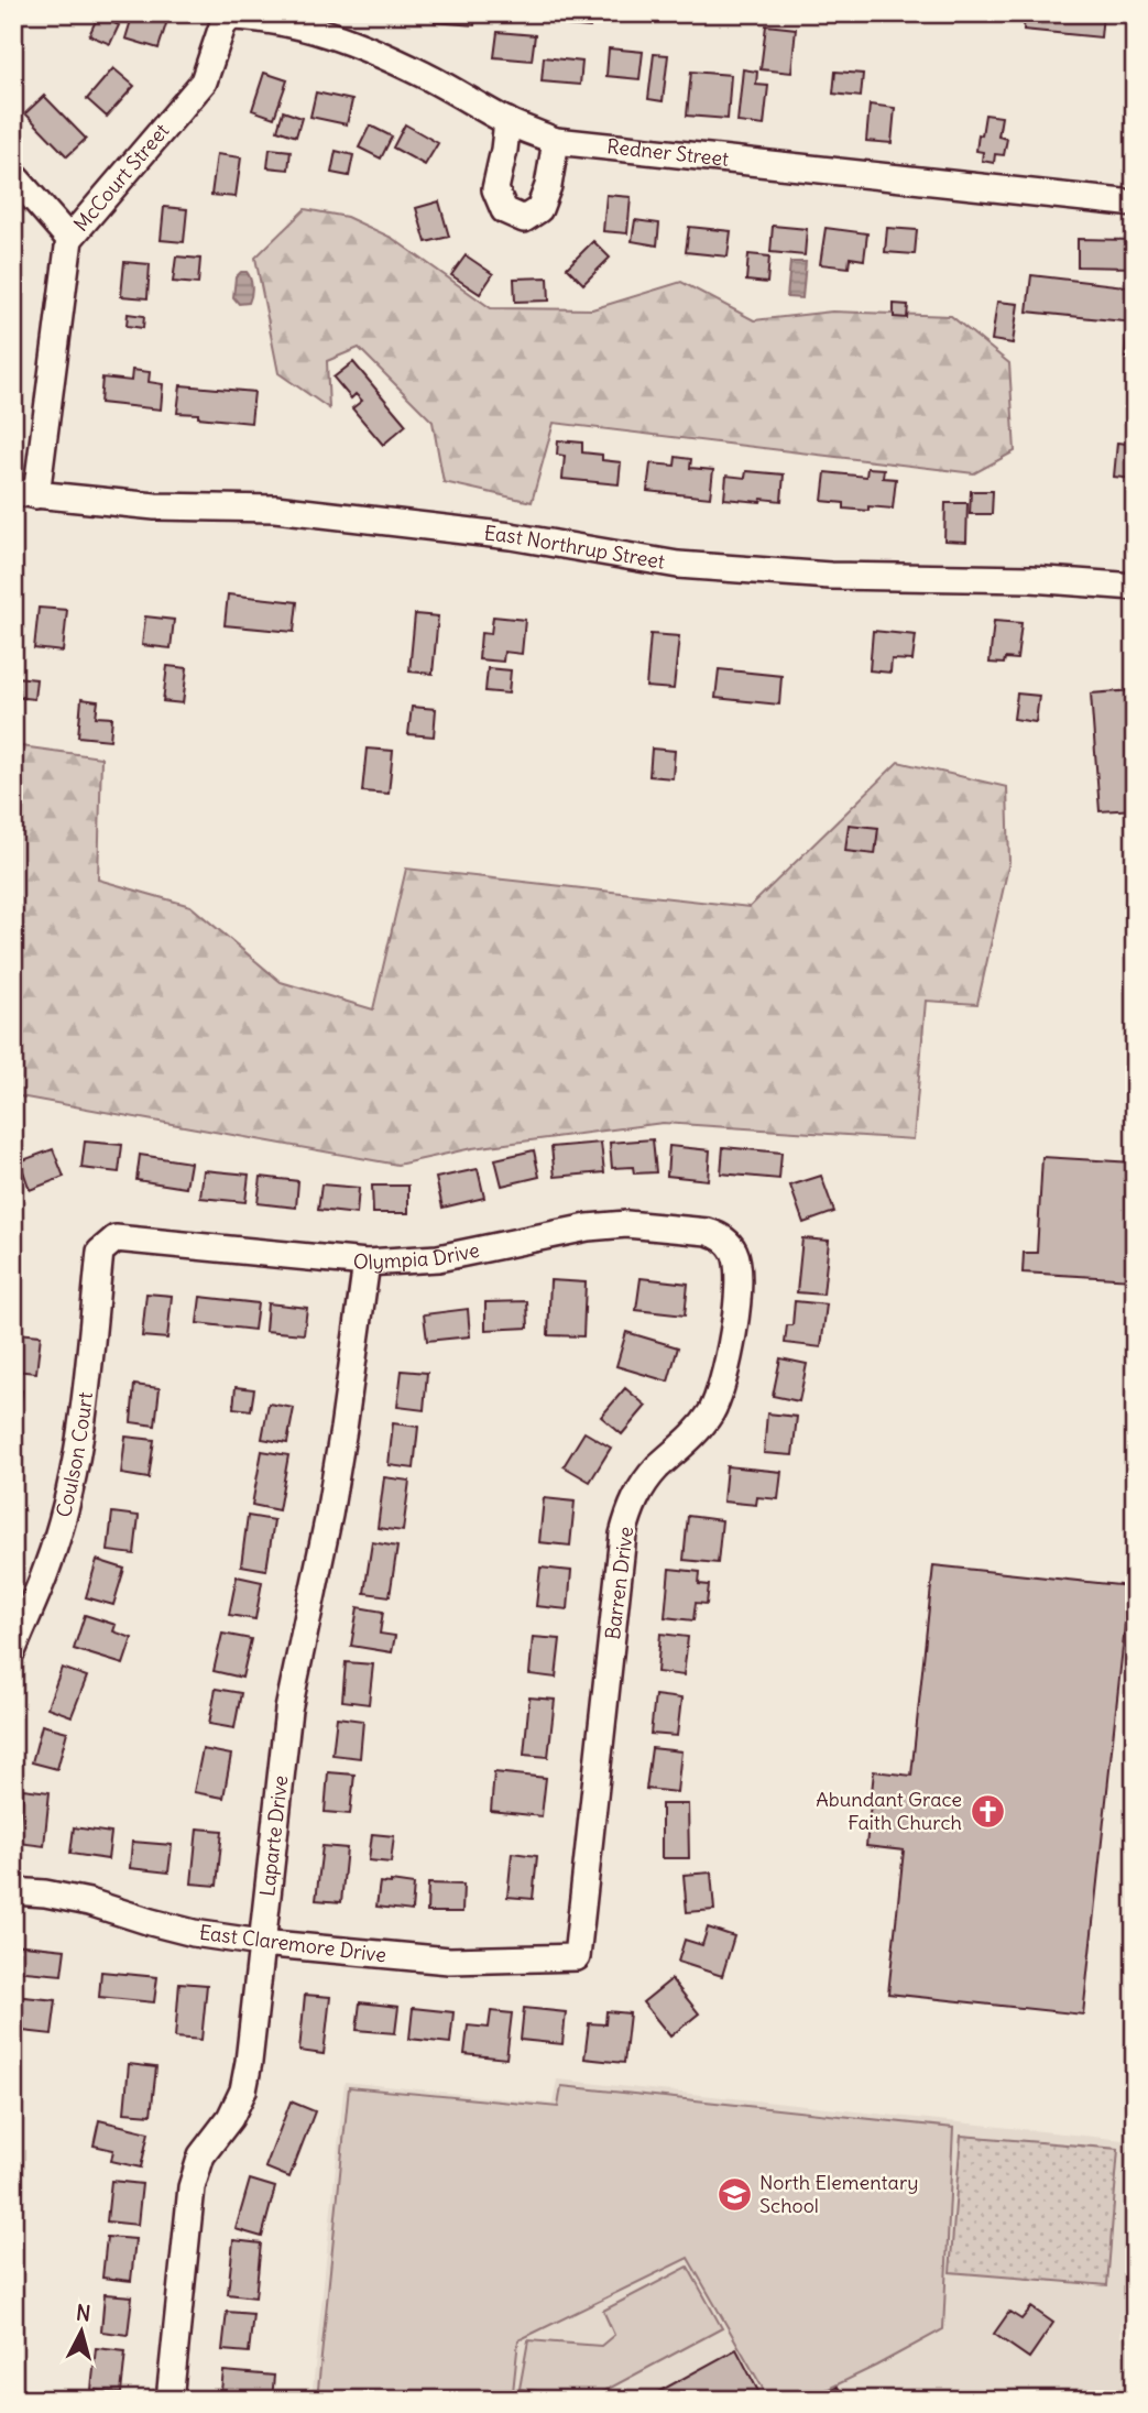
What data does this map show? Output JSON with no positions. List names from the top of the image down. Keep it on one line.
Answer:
{"streets":{"street":["Redner Street","McCourt Street","East Northrup Street","Olympia Drive","Coulson Court","Barren Drive","Laparte Drive","East Claremore Drive"]},"crossings":[["Redner Street","McCourt Street"],["McCourt Street","East Northrup Street"],["Olympia Drive","Coulson Court"],["Olympia Drive","Barren Drive"],["Olympia Drive","Laparte Drive"],["Barren Drive","East Claremore Drive"],["Laparte Drive","East Claremore Drive"]],"places":{"church":["Abundant Grace Faith Church"],"school or university":["North Elementary School"]},"north":"top"}
